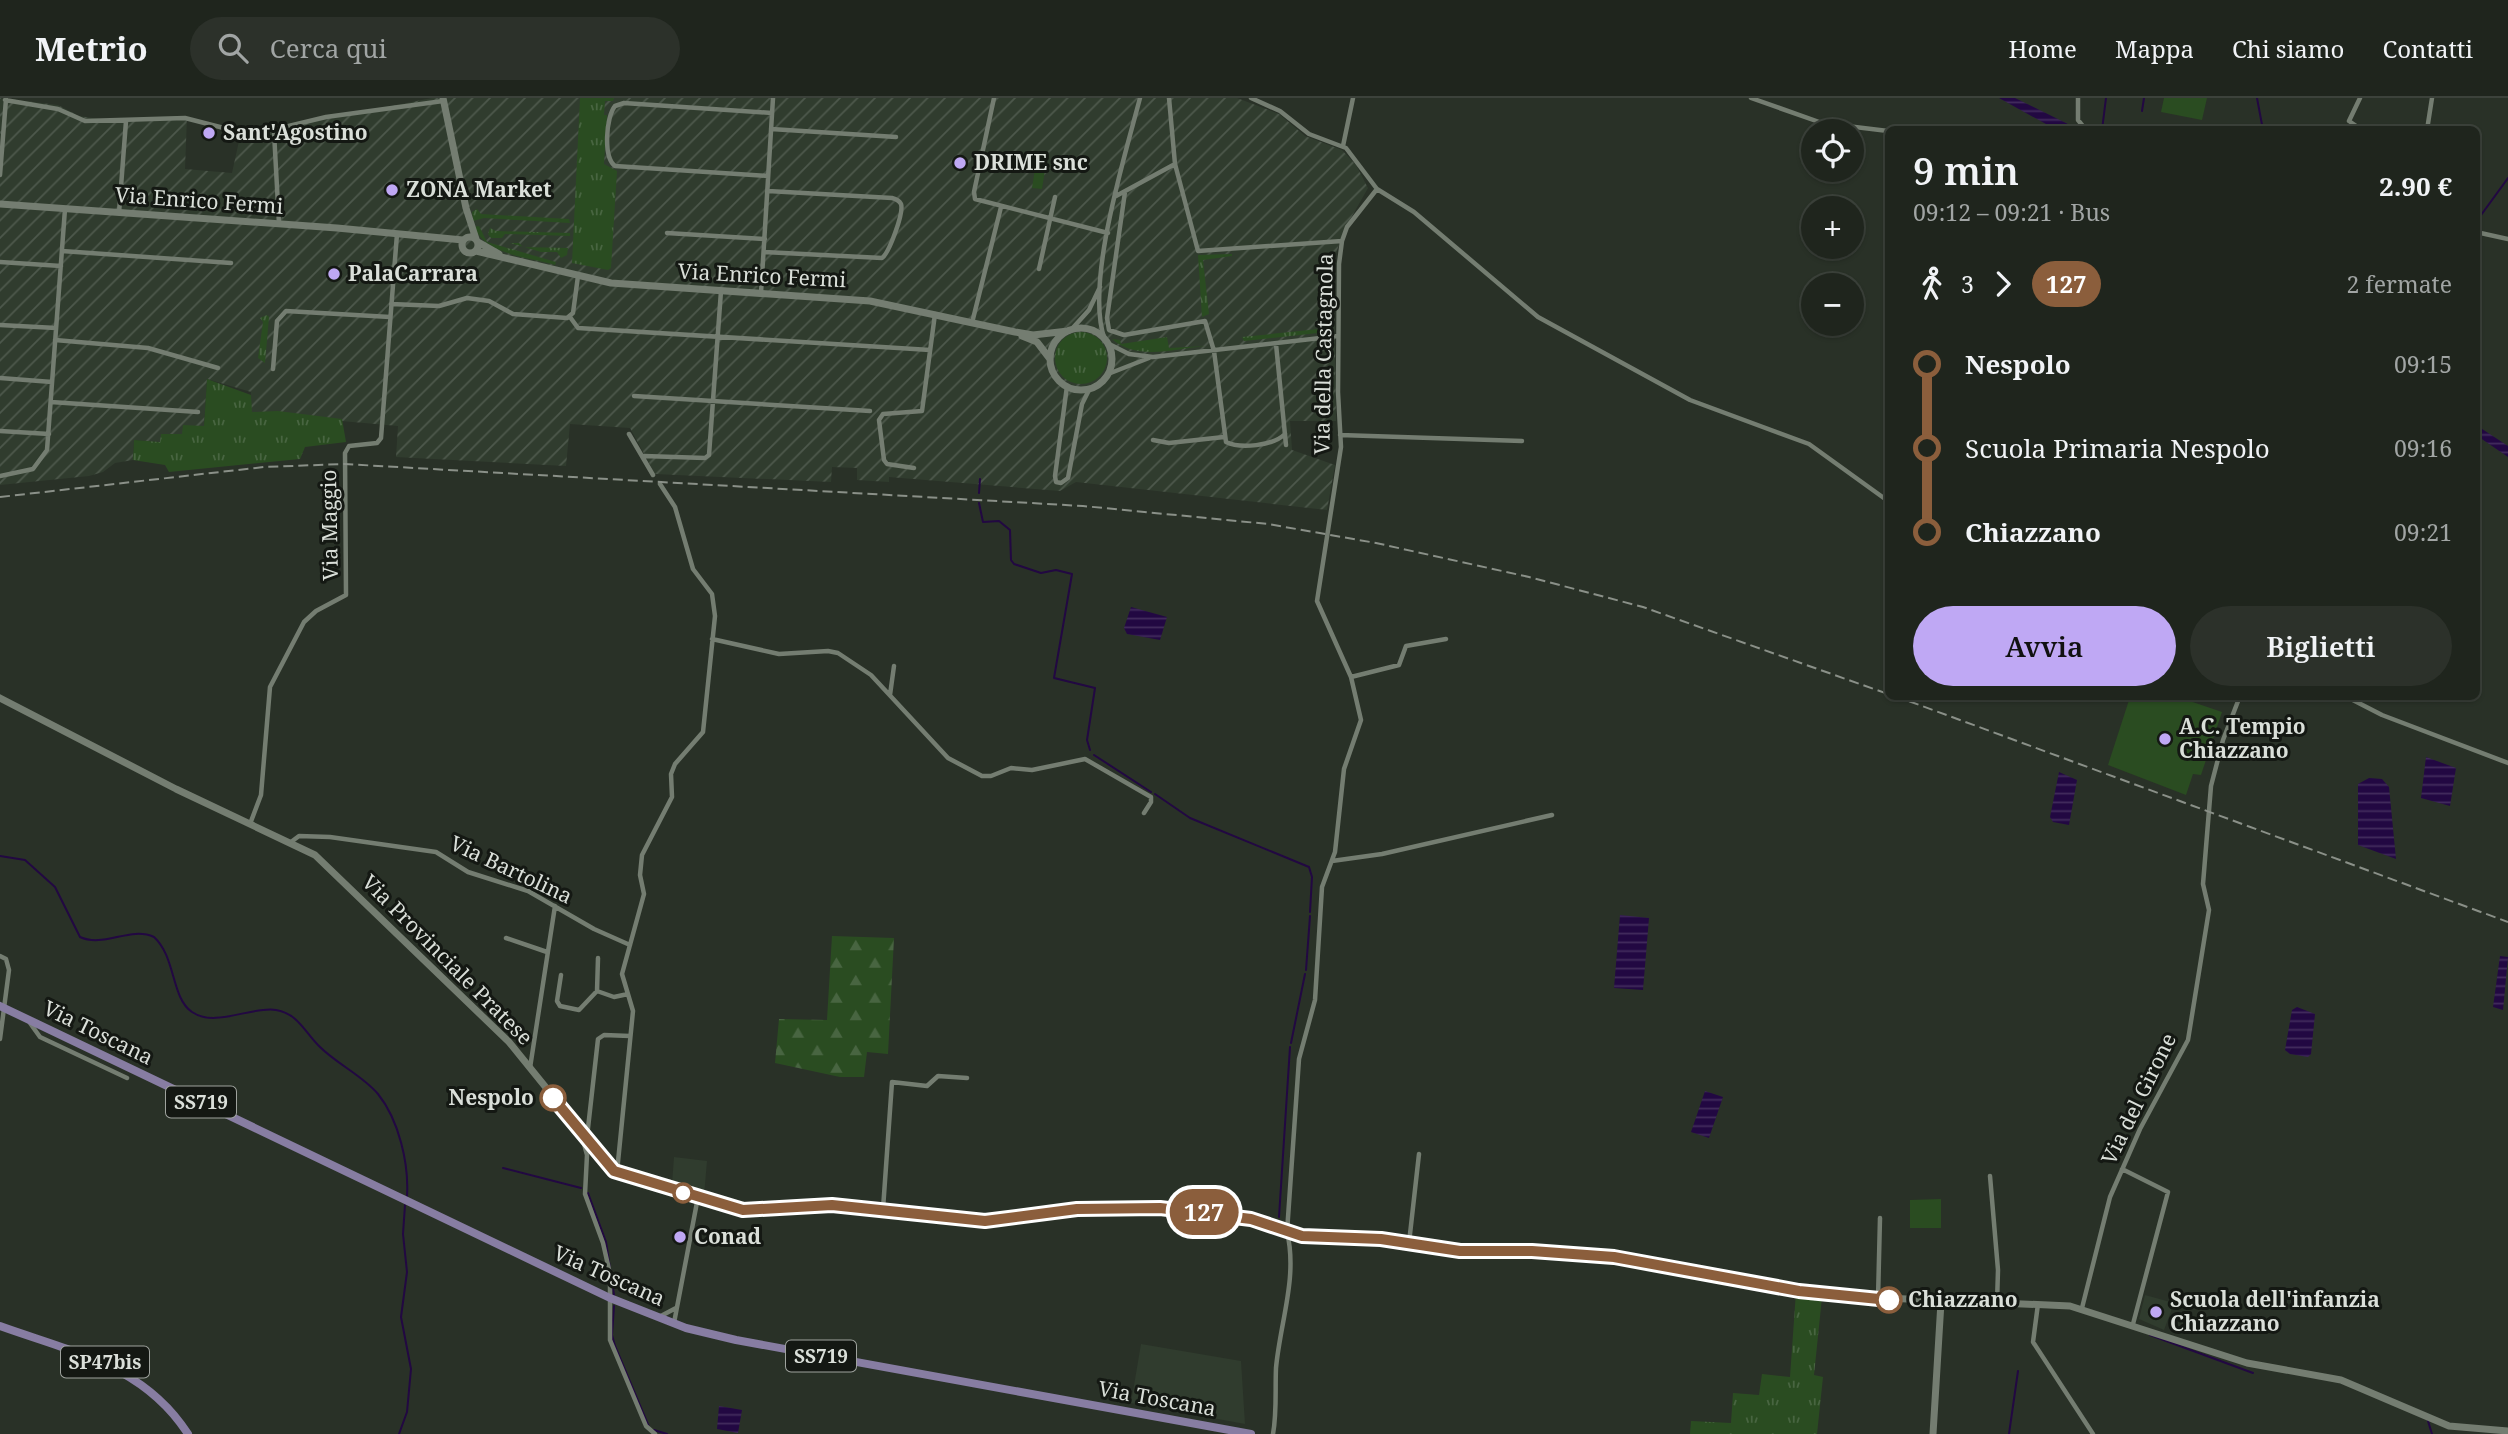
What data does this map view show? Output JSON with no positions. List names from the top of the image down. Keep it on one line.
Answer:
{"streets":{"main road":["Via Toscana","SS719","SP47bis"],"street":["Via Enrico Fermi","Via della Castagnola","Via Maggio","Via Bartolina","Via Provinciale Pratese","Via del Girone"]},"crossings":[["Via della Castagnola","Via Provinciale Pratese"],["Via Maggio","Via Provinciale Pratese"],["Via Bartolina","Via Provinciale Pratese"],["Via Provinciale Pratese","Via del Girone"]],"places":["Sant'Agostino","DRIME snc","ZONA Market","PalaCarrara","A.C. Tempio Chiazzano","Nespolo","Conad","Chiazzano","Scuola dell'infanzia Chiazzano"],"lines":["bus line 127"],"page":{"header":"Metrio","search":"Cerca qui","nav":["Home","Mappa","Chi siamo","Contatti"],"on_map":"127","map_buttons":["+","−"],"heading":["9 min","09:12 – 09:21 · Bus","2.90 €"],"legs":["3","127","2 fermate"],"list":[{"name":"Nespolo","value":"09:15"},{"name":"Scuola Primaria Nespolo","value":"09:16"},{"name":"Chiazzano","value":"09:21"}],"buttons":["Avvia","Biglietti"]}}
